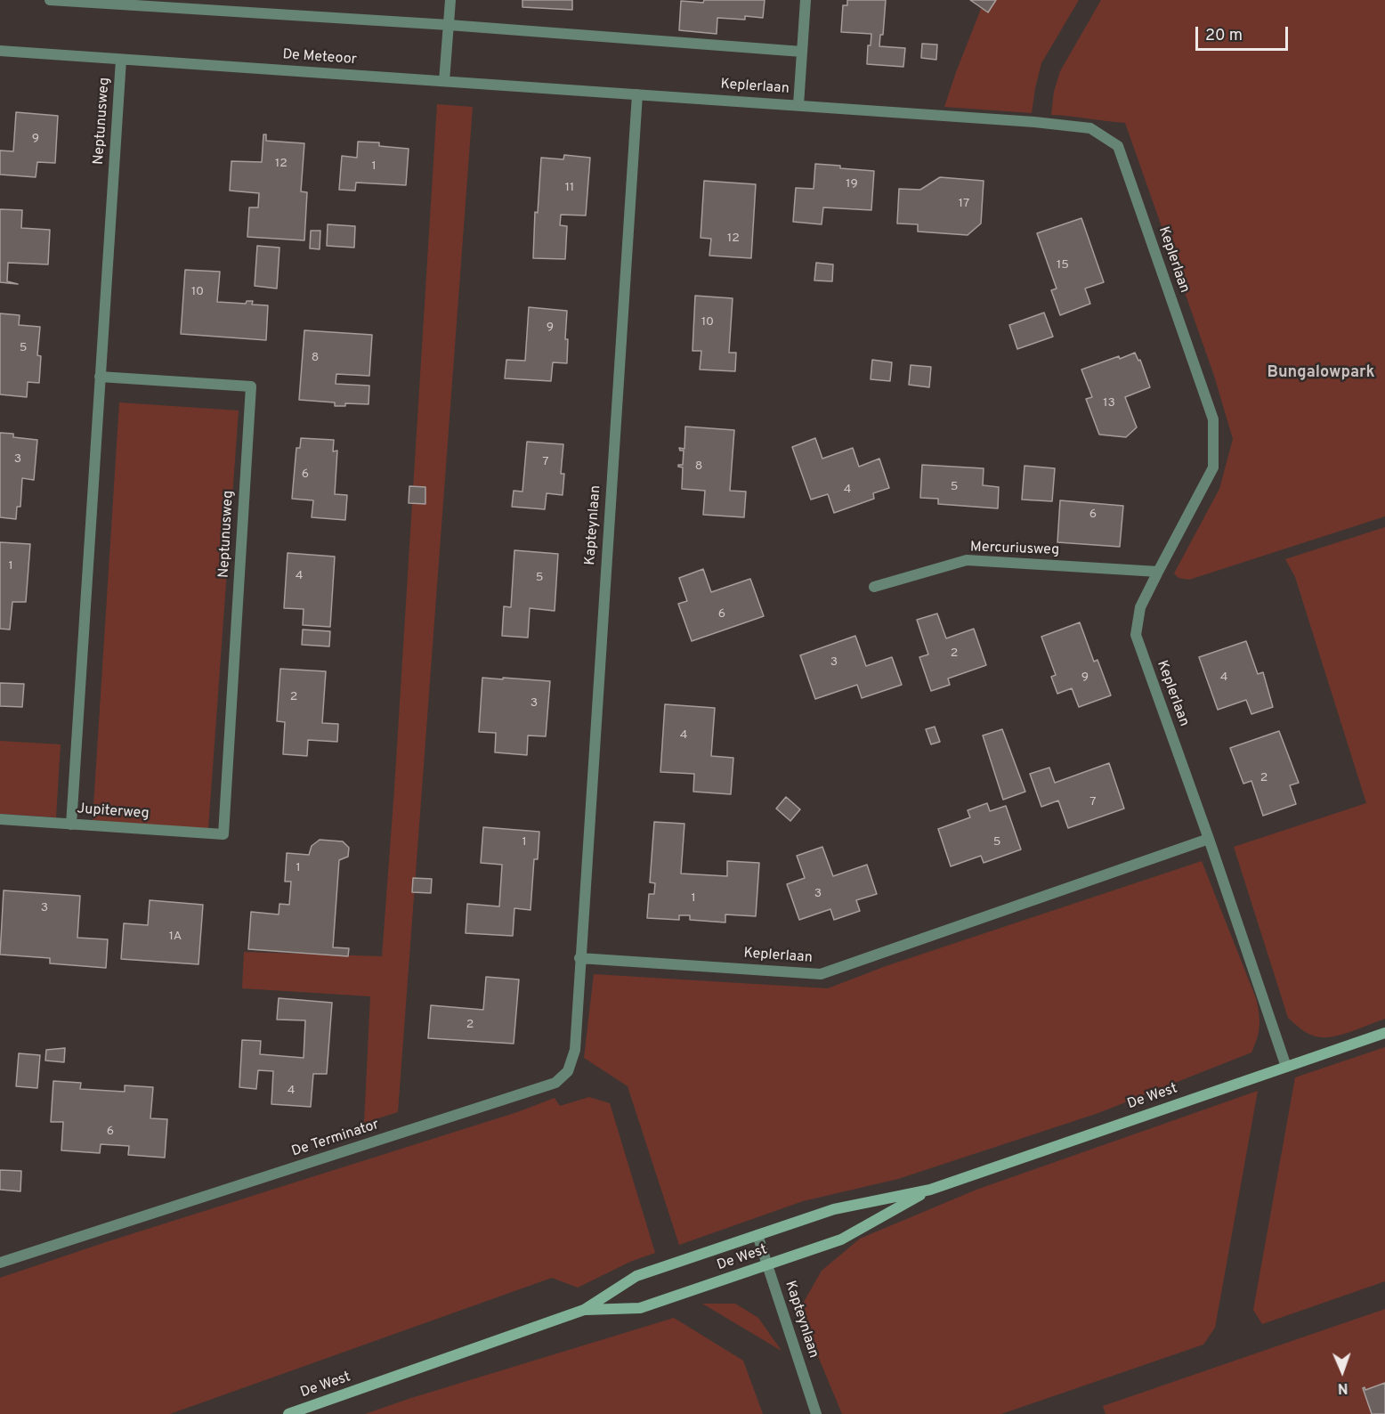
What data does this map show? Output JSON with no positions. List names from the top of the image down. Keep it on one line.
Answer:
{"streets":{"main road":["De West"],"street":["De Meteoor","Keplerlaan","Neptunusweg","Kapteynlaan","Mercuriusweg","Jupiterweg","De Terminator"]},"crossings":[["De Meteoor","Keplerlaan"],["De Meteoor","Neptunusweg"],["De Meteoor","Kapteynlaan"],["Keplerlaan","Kapteynlaan"],["Keplerlaan","Mercuriusweg"],["Keplerlaan","De West"],["Keplerlaan","De Terminator"],["Neptunusweg","Jupiterweg"],["Kapteynlaan","De West"],["Kapteynlaan","De Terminator"]],"districts":["Bungalowpark"],"house_numbers":["9","12","1","19","11","17","12","15","10","10","9","5","8","13","3","7","8","6","5","4","6","1","4","5","6","2","3","9","4","2","3","4","2","7","1","5","1","3","1","3","1A","2","4","6"],"scale_bar":"20 m","north":"bottom"}
